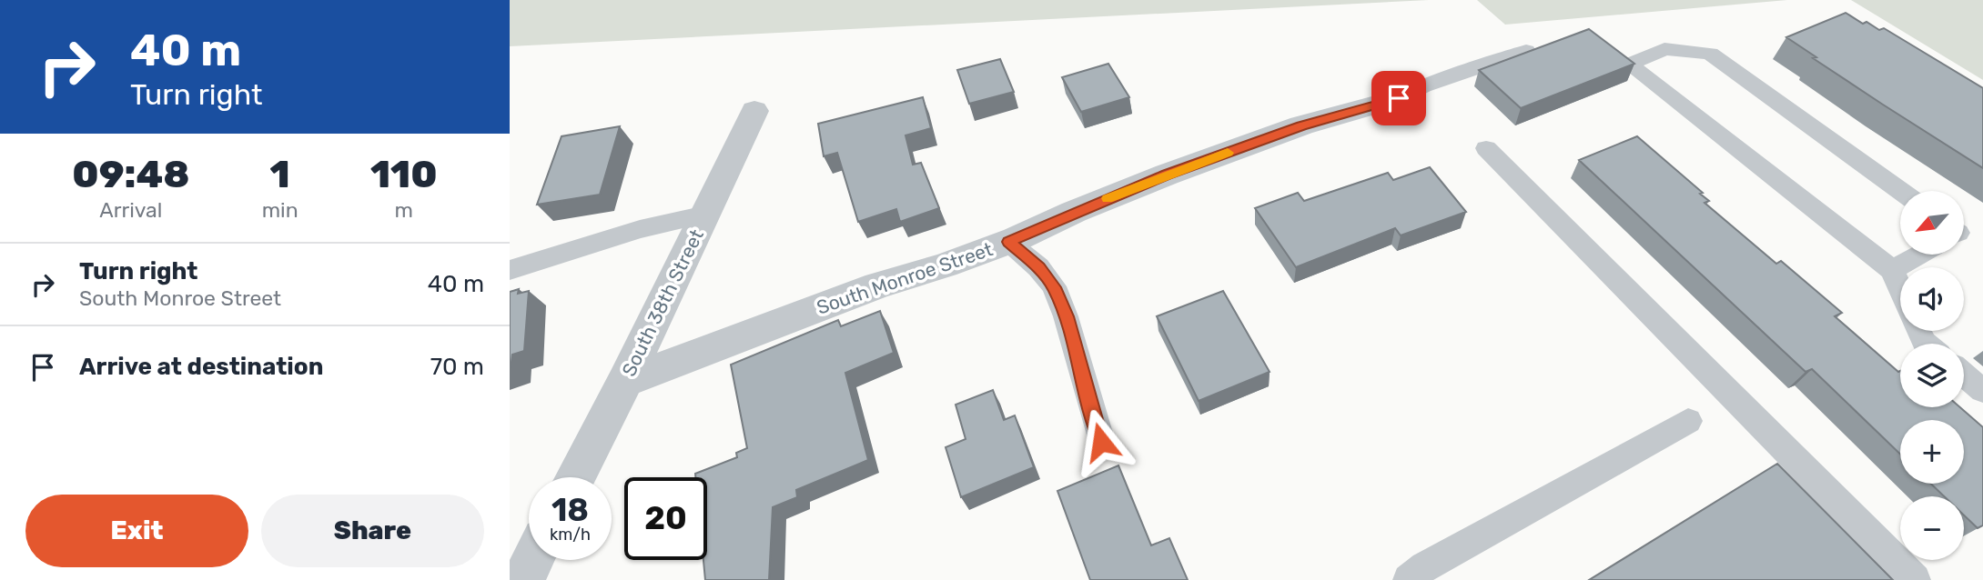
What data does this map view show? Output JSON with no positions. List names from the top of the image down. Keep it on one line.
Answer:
{"streets":{"street":["South Monroe Street","South 38th Street"]},"crossings":[["South Monroe Street","South 38th Street"]],"north":"bottom left","page":{"turn":["40 m","Turn right"],"eta":["09:48","Arrival","1","min","110","m"],"map_buttons":["+","−"],"list":[{"name":"Turn right","note":"South Monroe Street","value":"40 m"},{"name":"Arrive at destination","value":"70 m"}],"speed":"18 km/h","limit":"20","buttons":["Exit","Share"]}}
